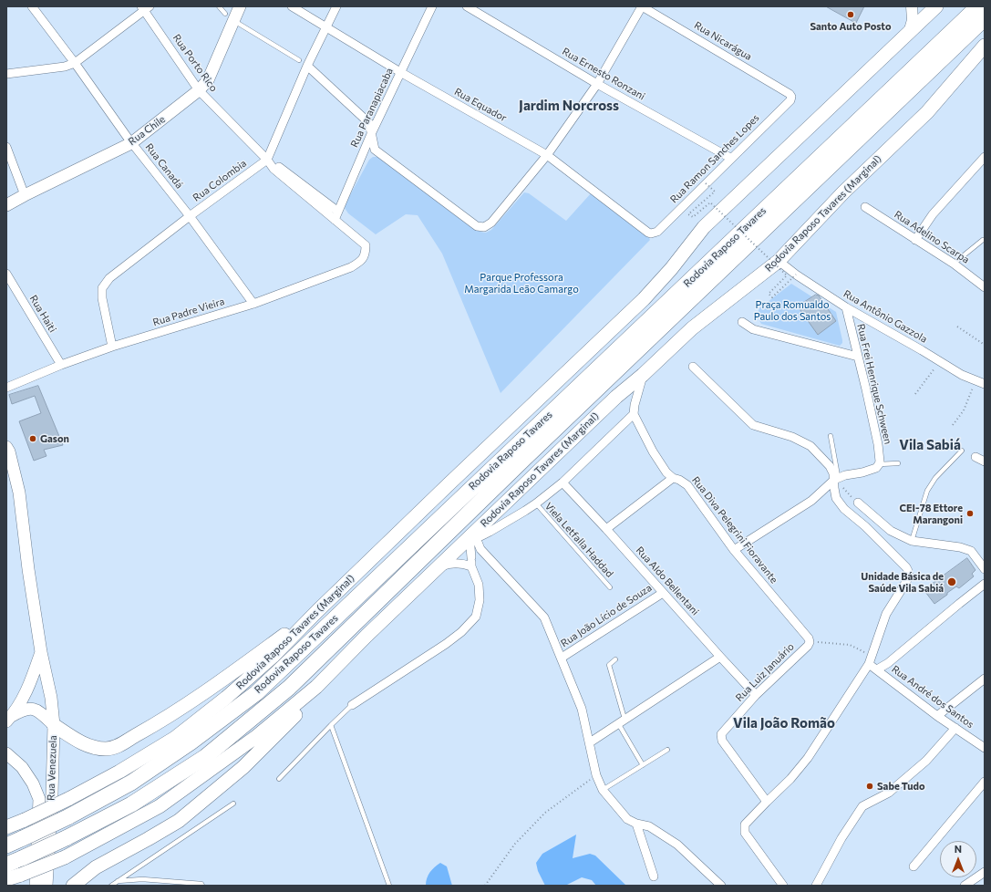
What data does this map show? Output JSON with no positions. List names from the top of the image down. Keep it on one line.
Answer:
{"streets":{"highway":["Rodovia Raposo Tavares (Marginal)","Rodovia Raposo Tavares"],"main road":["Rua Chile","Rua Venezuela"],"street":["Rua Nicarágua","Rua Porto Rico","Rua Ernesto Ronzani","Rua Equador","Rua Paranapiacaba","Rua Ramon Sanches Lopes","Rua Canadá","Rua Colombia","Rua Adelino Scarpa","Rua Padre Vieira","Rua Haiti","Rua Antônio Gazzola","Rua Frei Henrique Schween","Rua Diva Pelegrini Fioravante","Rua Aldo Bellentani","Rua João Lício de Souza","Rua Luiz Januário","Rua André dos Santos"],"lane":["Viela Letfalla Haddad"]},"crossings":[["Rua Nicarágua","Rua Ramon Sanches Lopes"],["Rua Porto Rico","Rua Paranapiacaba"],["Rua Porto Rico","Rua Chile"],["Rua Porto Rico","Rua Colombia"],["Rua Porto Rico","Rua Padre Vieira"],["Rua Ernesto Ronzani","Rua Ramon Sanches Lopes"],["Rua Equador","Rua Paranapiacaba"],["Rua Equador","Rua Ramon Sanches Lopes"],["Rua Chile","Rua Canadá"],["Rua Canadá","Rua Colombia"],["Rua Canadá","Rua Padre Vieira"],["Rua Colombia","Rua Padre Vieira"],["Rodovia Raposo Tavares (Marginal)","Rua Antônio Gazzola"],["Rua Padre Vieira","Rua Haiti"],["Rua Antônio Gazzola","Rua Frei Henrique Schween"],["Rua Diva Pelegrini Fioravante","Rua Luiz Januário"],["Rua Aldo Bellentani","Rua João Lício de Souza"],["Rua Aldo Bellentani","Rua Luiz Januário"]],"districts":["Jardim Norcross","Vila Sabiá","Vila João Romão"],"parks":["Parque Professora Margarida Leão Camargo","Praça Romualdo Paulo dos Santos"],"places":["Santo Auto Posto","Gason","CEI-78 Ettore Marangoni","Unidade Básica de Saúde Vila Sabiá","Sabe Tudo"],"north":"top"}
